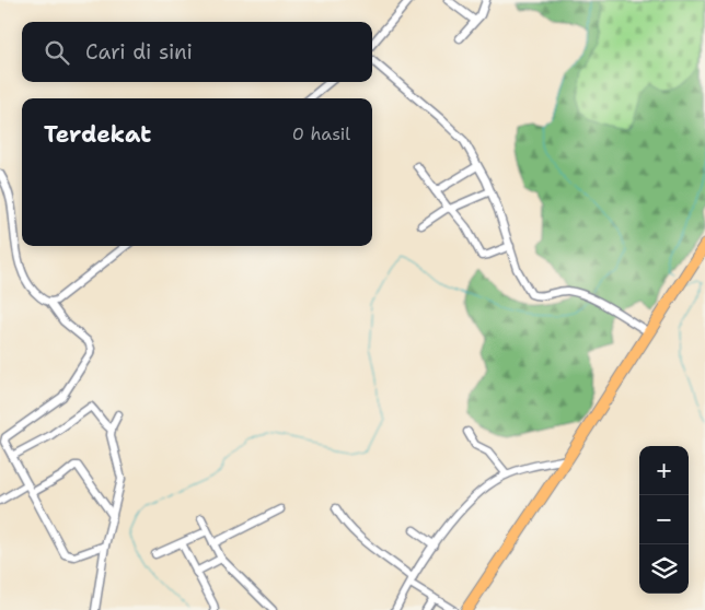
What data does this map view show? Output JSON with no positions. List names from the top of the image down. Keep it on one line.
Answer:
{"page":{"search":"Cari di sini","heading":["Terdekat","0 hasil"],"map_buttons":["+","−"]}}
